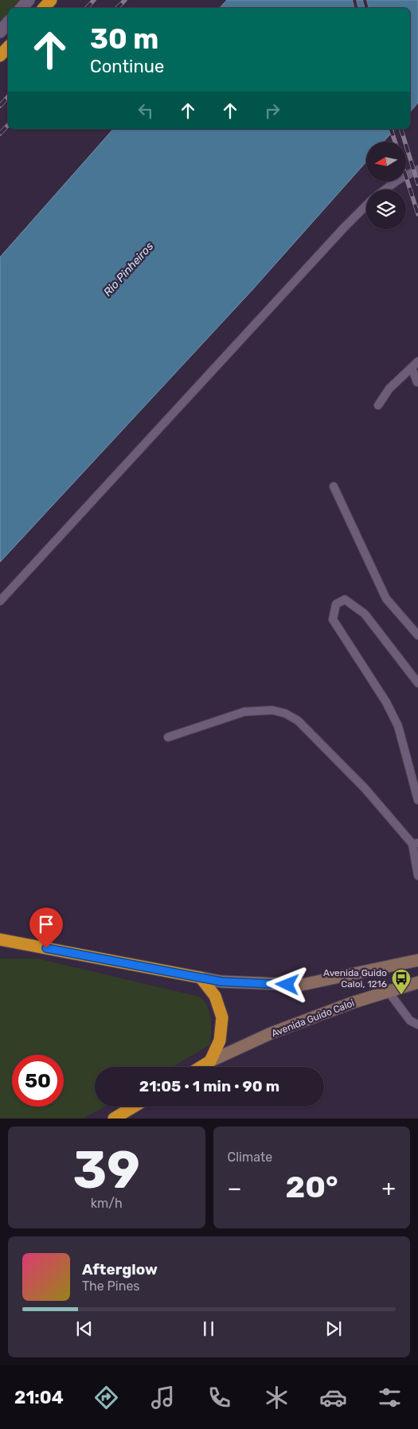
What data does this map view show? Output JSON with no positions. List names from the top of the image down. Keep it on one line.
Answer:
{"streets":{"main road":["Avenida Guido Caloi"]},"water":["Rio Pinheiros"],"places":{"bus stop":["Avenida Guido Caloi, 1216"]},"north":"left","page":{"turn":["30 m","Continue"],"limit":"50","trip":"21:05 · 1 min · 90 m","tile":[["39","km/h"],"Climate"],"heat":["−","20°","+"],"song":["Afterglow","The Pines"],"tabs":"21:04"}}
